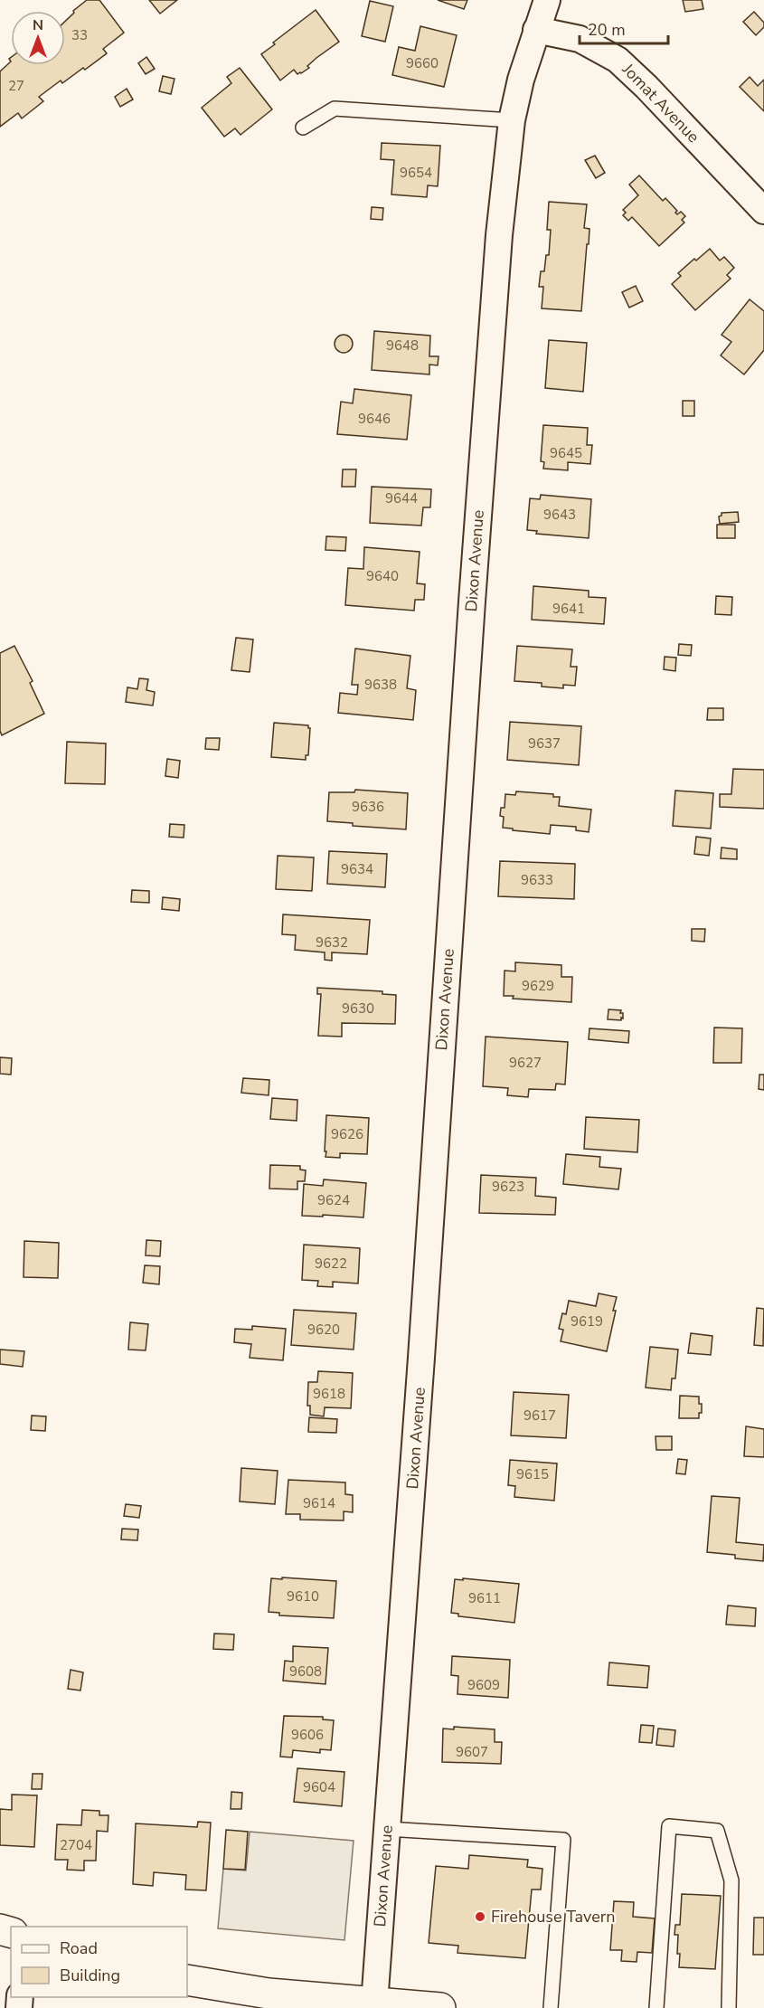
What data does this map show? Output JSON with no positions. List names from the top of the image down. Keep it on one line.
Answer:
{"streets":{"street":["Jomat Avenue","Dixon Avenue"]},"crossings":[["Jomat Avenue","Dixon Avenue"]],"places":["Firehouse Tavern"],"house_numbers":["33","9660","27","9654","9648","9646","9645","9644","9643","9640","9641","9638","9637","9636","9634","9633","9632","9629","9630","9627","9626","9623","9624","9622","9619","9620","9618","9617","9615","9614","9610","9611","9608","9609","9606","9607","9604","2704"],"legend":["Road","Building"],"scale_bar":"20 m","north":"top"}
